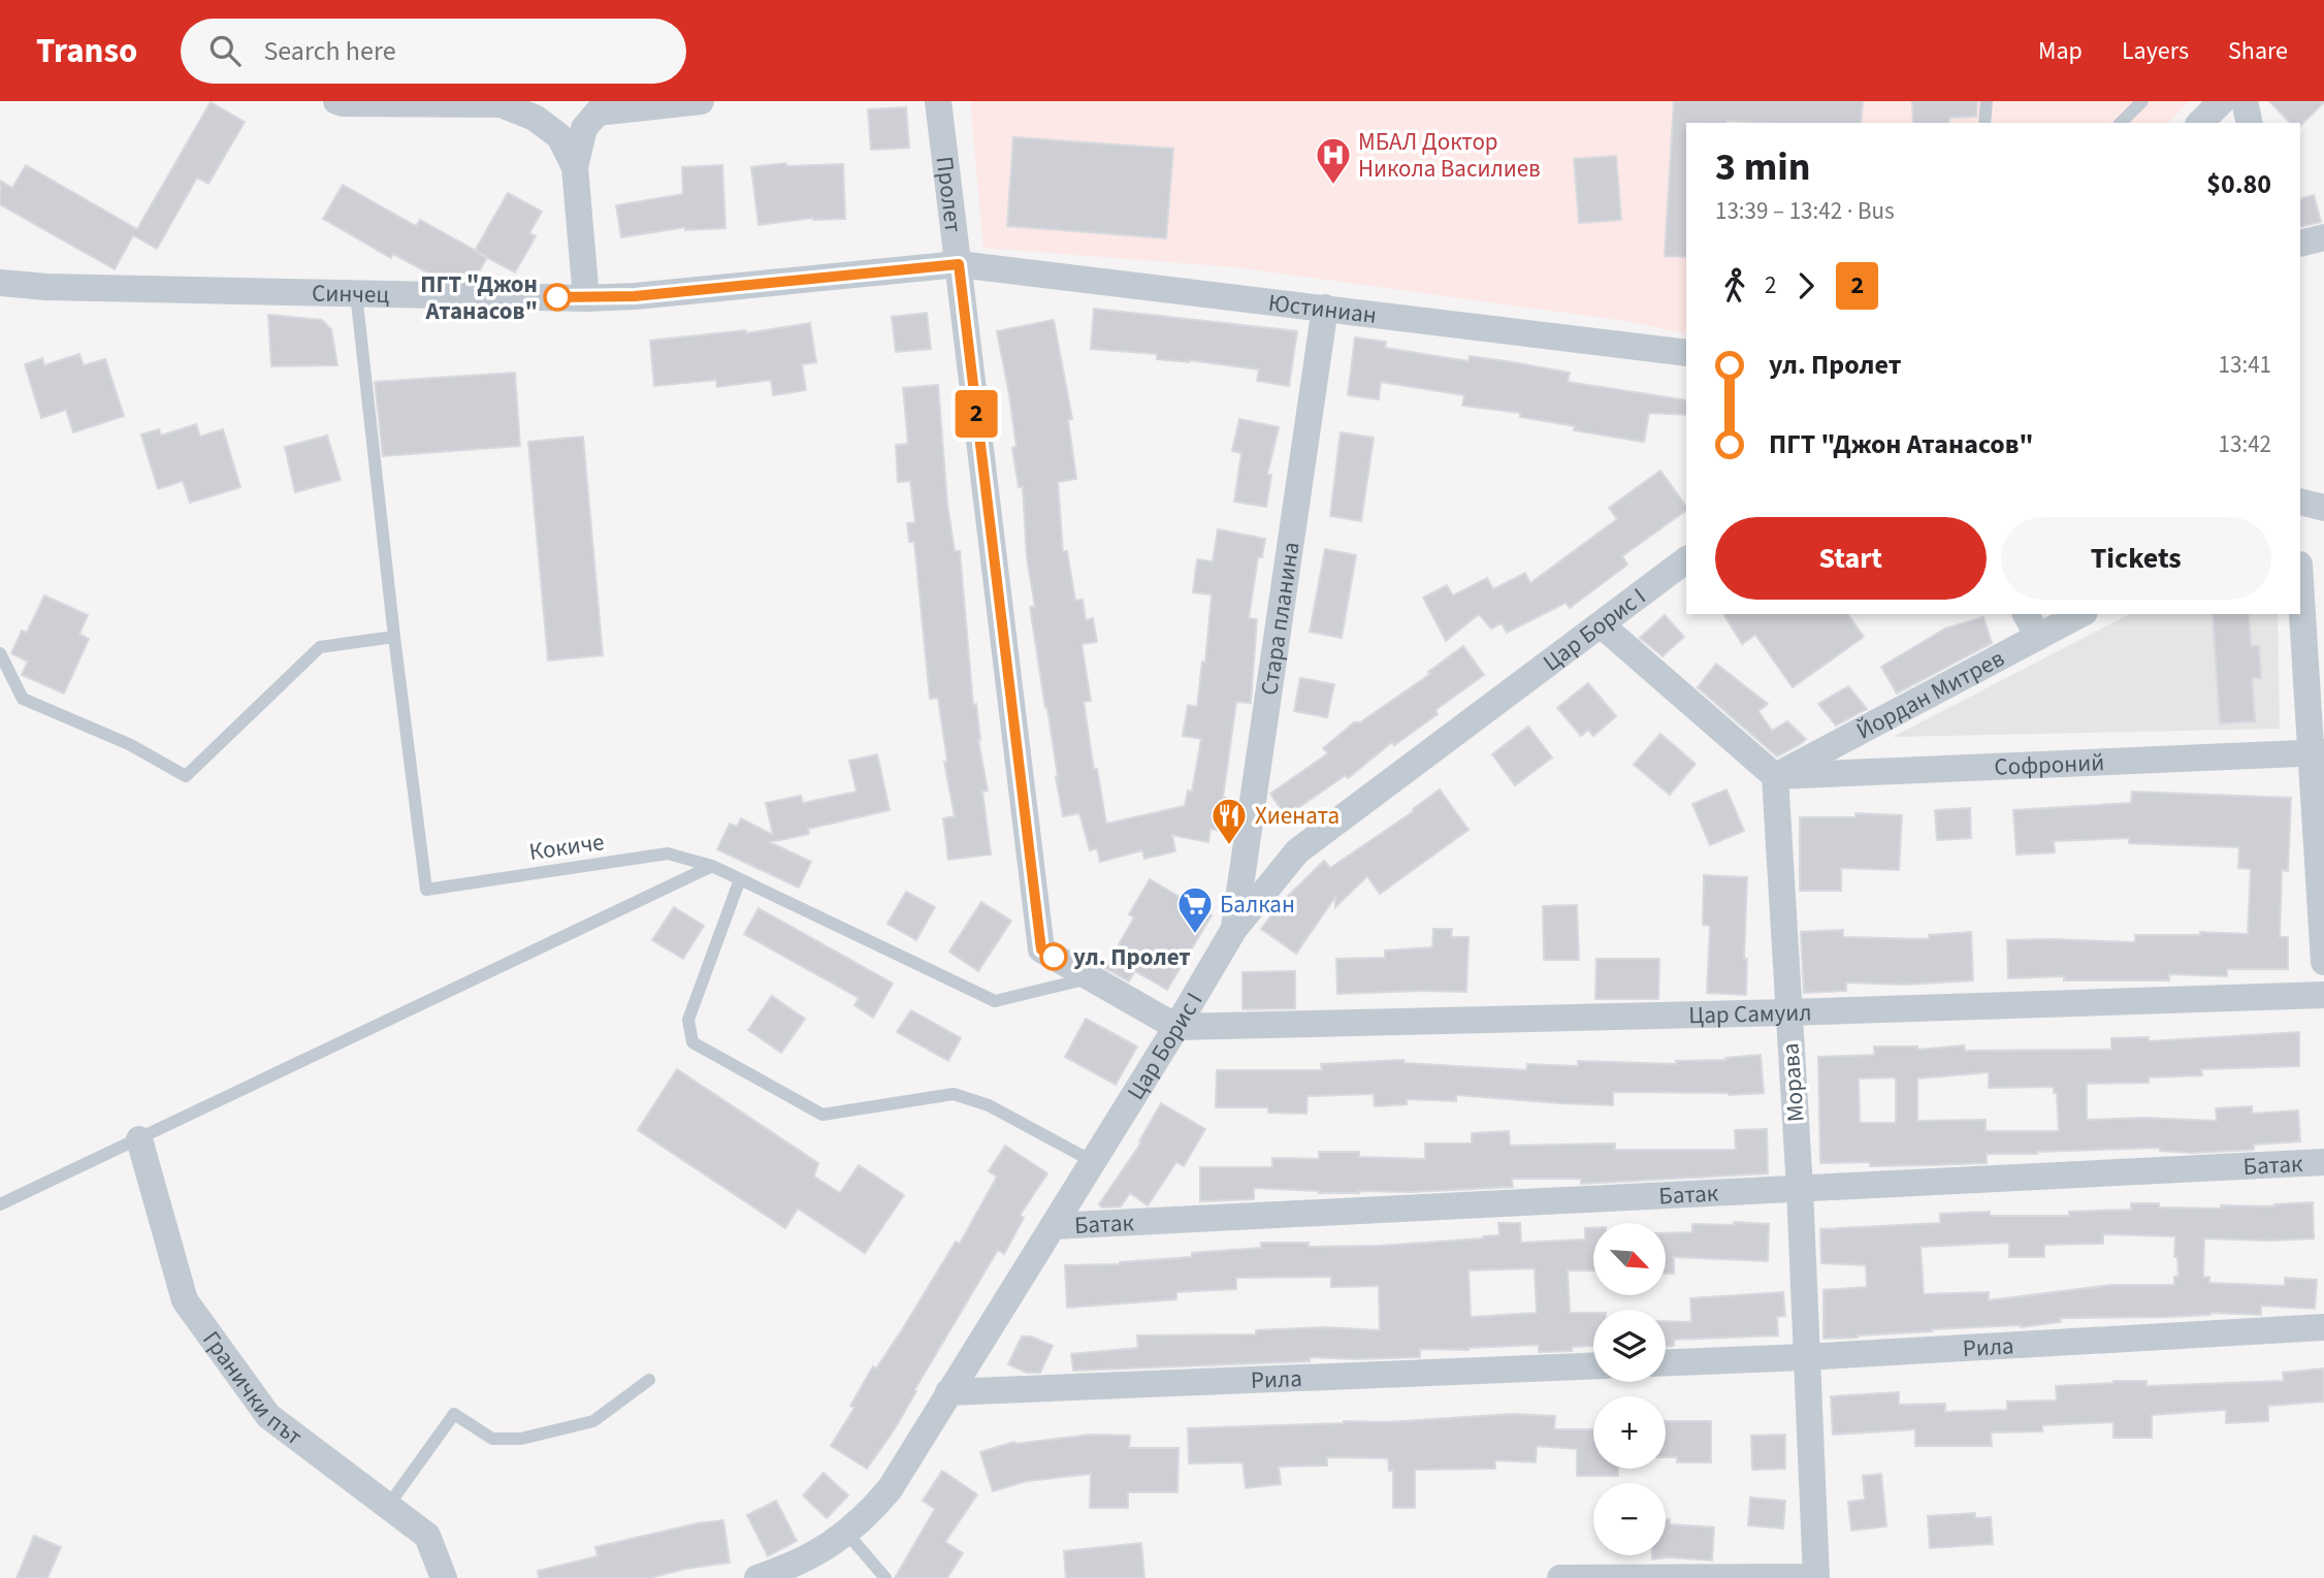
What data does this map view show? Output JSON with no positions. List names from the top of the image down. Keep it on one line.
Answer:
{"streets":{"street":["Пролет","Синчец","Юстиниан","Стара планина","Цар Борис I","Йордан Митрев","Софроний","Цар Самуил","Морава","Батак","Рила","Гранички път"],"lane":["Кокиче"]},"crossings":[["Пролет","Синчец"],["Пролет","Юстиниан"],["Пролет","Цар Борис I"],["Пролет","Кокиче"],["Пролет","Цар Самуил"],["Синчец","Юстиниан"],["Юстиниан","Стара планина"],["Стара планина","Цар Борис I"],["Цар Борис I","Цар Самуил"],["Цар Борис I","Батак"],["Цар Борис I","Рила"],["Йордан Митрев","Софроний"],["Йордан Митрев","Морава"],["Софроний","Морава"],["Цар Самуил","Морава"],["Морава","Батак"],["Морава","Рила"]],"places":{"hospital":["МБАЛ Доктор Никола Василиев"],"other":["ПГТ \"Джон Атанасов\"","ул. Пролет"],"restaurant":["Хиената"],"supermarket":["Балкан"]},"lines":["bus line 2"],"north":"bottom right","page":{"header":"Transo","search":"Search here","nav":["Map","Layers","Share"],"on_map":"2","heading":["3 min","13:39 – 13:42 · Bus","$0.80"],"legs":["2","2"],"list":[{"name":"ул. Пролет","value":"13:41"},{"name":"ПГТ \"Джон Атанасов\"","value":"13:42"}],"buttons":["Start","Tickets"],"map_buttons":["+","−"]}}
